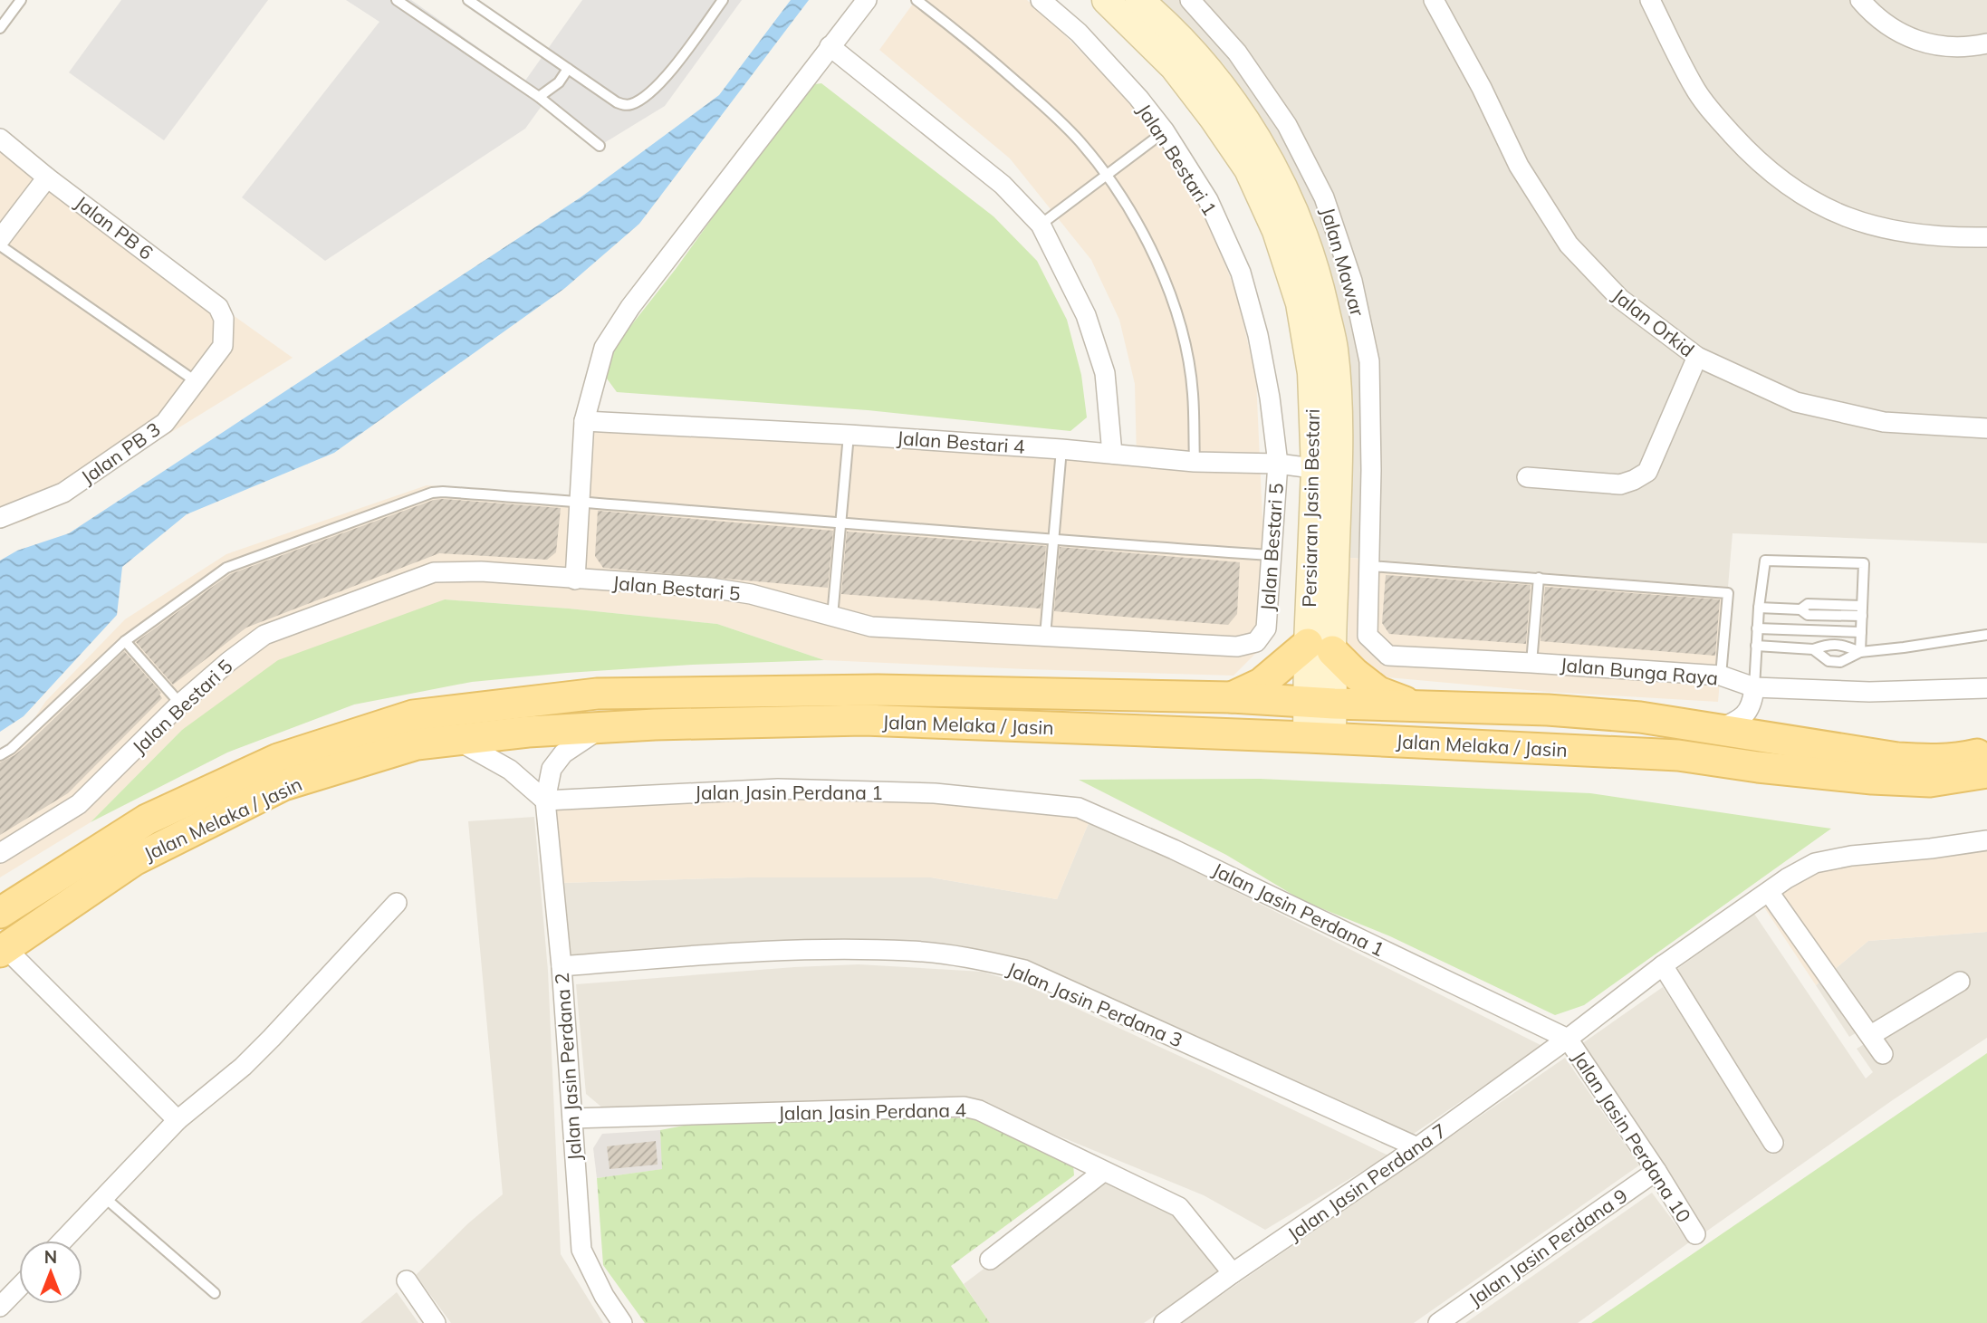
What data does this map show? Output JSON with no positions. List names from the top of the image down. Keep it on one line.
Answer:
{"streets":{"main road":["Jalan Melaka / Jasin"],"street":["Jalan Bestari 1","Jalan PB 6","Jalan Mawar","Jalan Orkid","Jalan Bestari 4","Jalan PB 3","Persiaran Jasin Bestari","Jalan Bestari 5","Jalan Bunga Raya","Jalan Jasin Perdana 1","Jalan Jasin Perdana 3","Jalan Jasin Perdana 2","Jalan Jasin Perdana 4","Jalan Jasin Perdana 10","Jalan Jasin Perdana 7","Jalan Jasin Perdana 9"]},"crossings":[["Jalan Bestari 1","Jalan Bestari 4"],["Jalan Bestari 1","Jalan Bestari 5"],["Jalan PB 6","Jalan PB 3"],["Jalan Mawar","Jalan Bunga Raya"],["Jalan Bestari 4","Persiaran Jasin Bestari"],["Jalan Bestari 4","Jalan Bestari 5"],["Persiaran Jasin Bestari","Jalan Melaka / Jasin"],["Jalan Melaka / Jasin","Jalan Jasin Perdana 2"],["Jalan Jasin Perdana 1","Jalan Jasin Perdana 2"],["Jalan Jasin Perdana 1","Jalan Jasin Perdana 10"],["Jalan Jasin Perdana 1","Jalan Jasin Perdana 7"],["Jalan Jasin Perdana 3","Jalan Jasin Perdana 2"],["Jalan Jasin Perdana 3","Jalan Jasin Perdana 7"],["Jalan Jasin Perdana 2","Jalan Jasin Perdana 4"],["Jalan Jasin Perdana 4","Jalan Jasin Perdana 7"],["Jalan Jasin Perdana 10","Jalan Jasin Perdana 7"],["Jalan Jasin Perdana 10","Jalan Jasin Perdana 9"]],"north":"top"}
